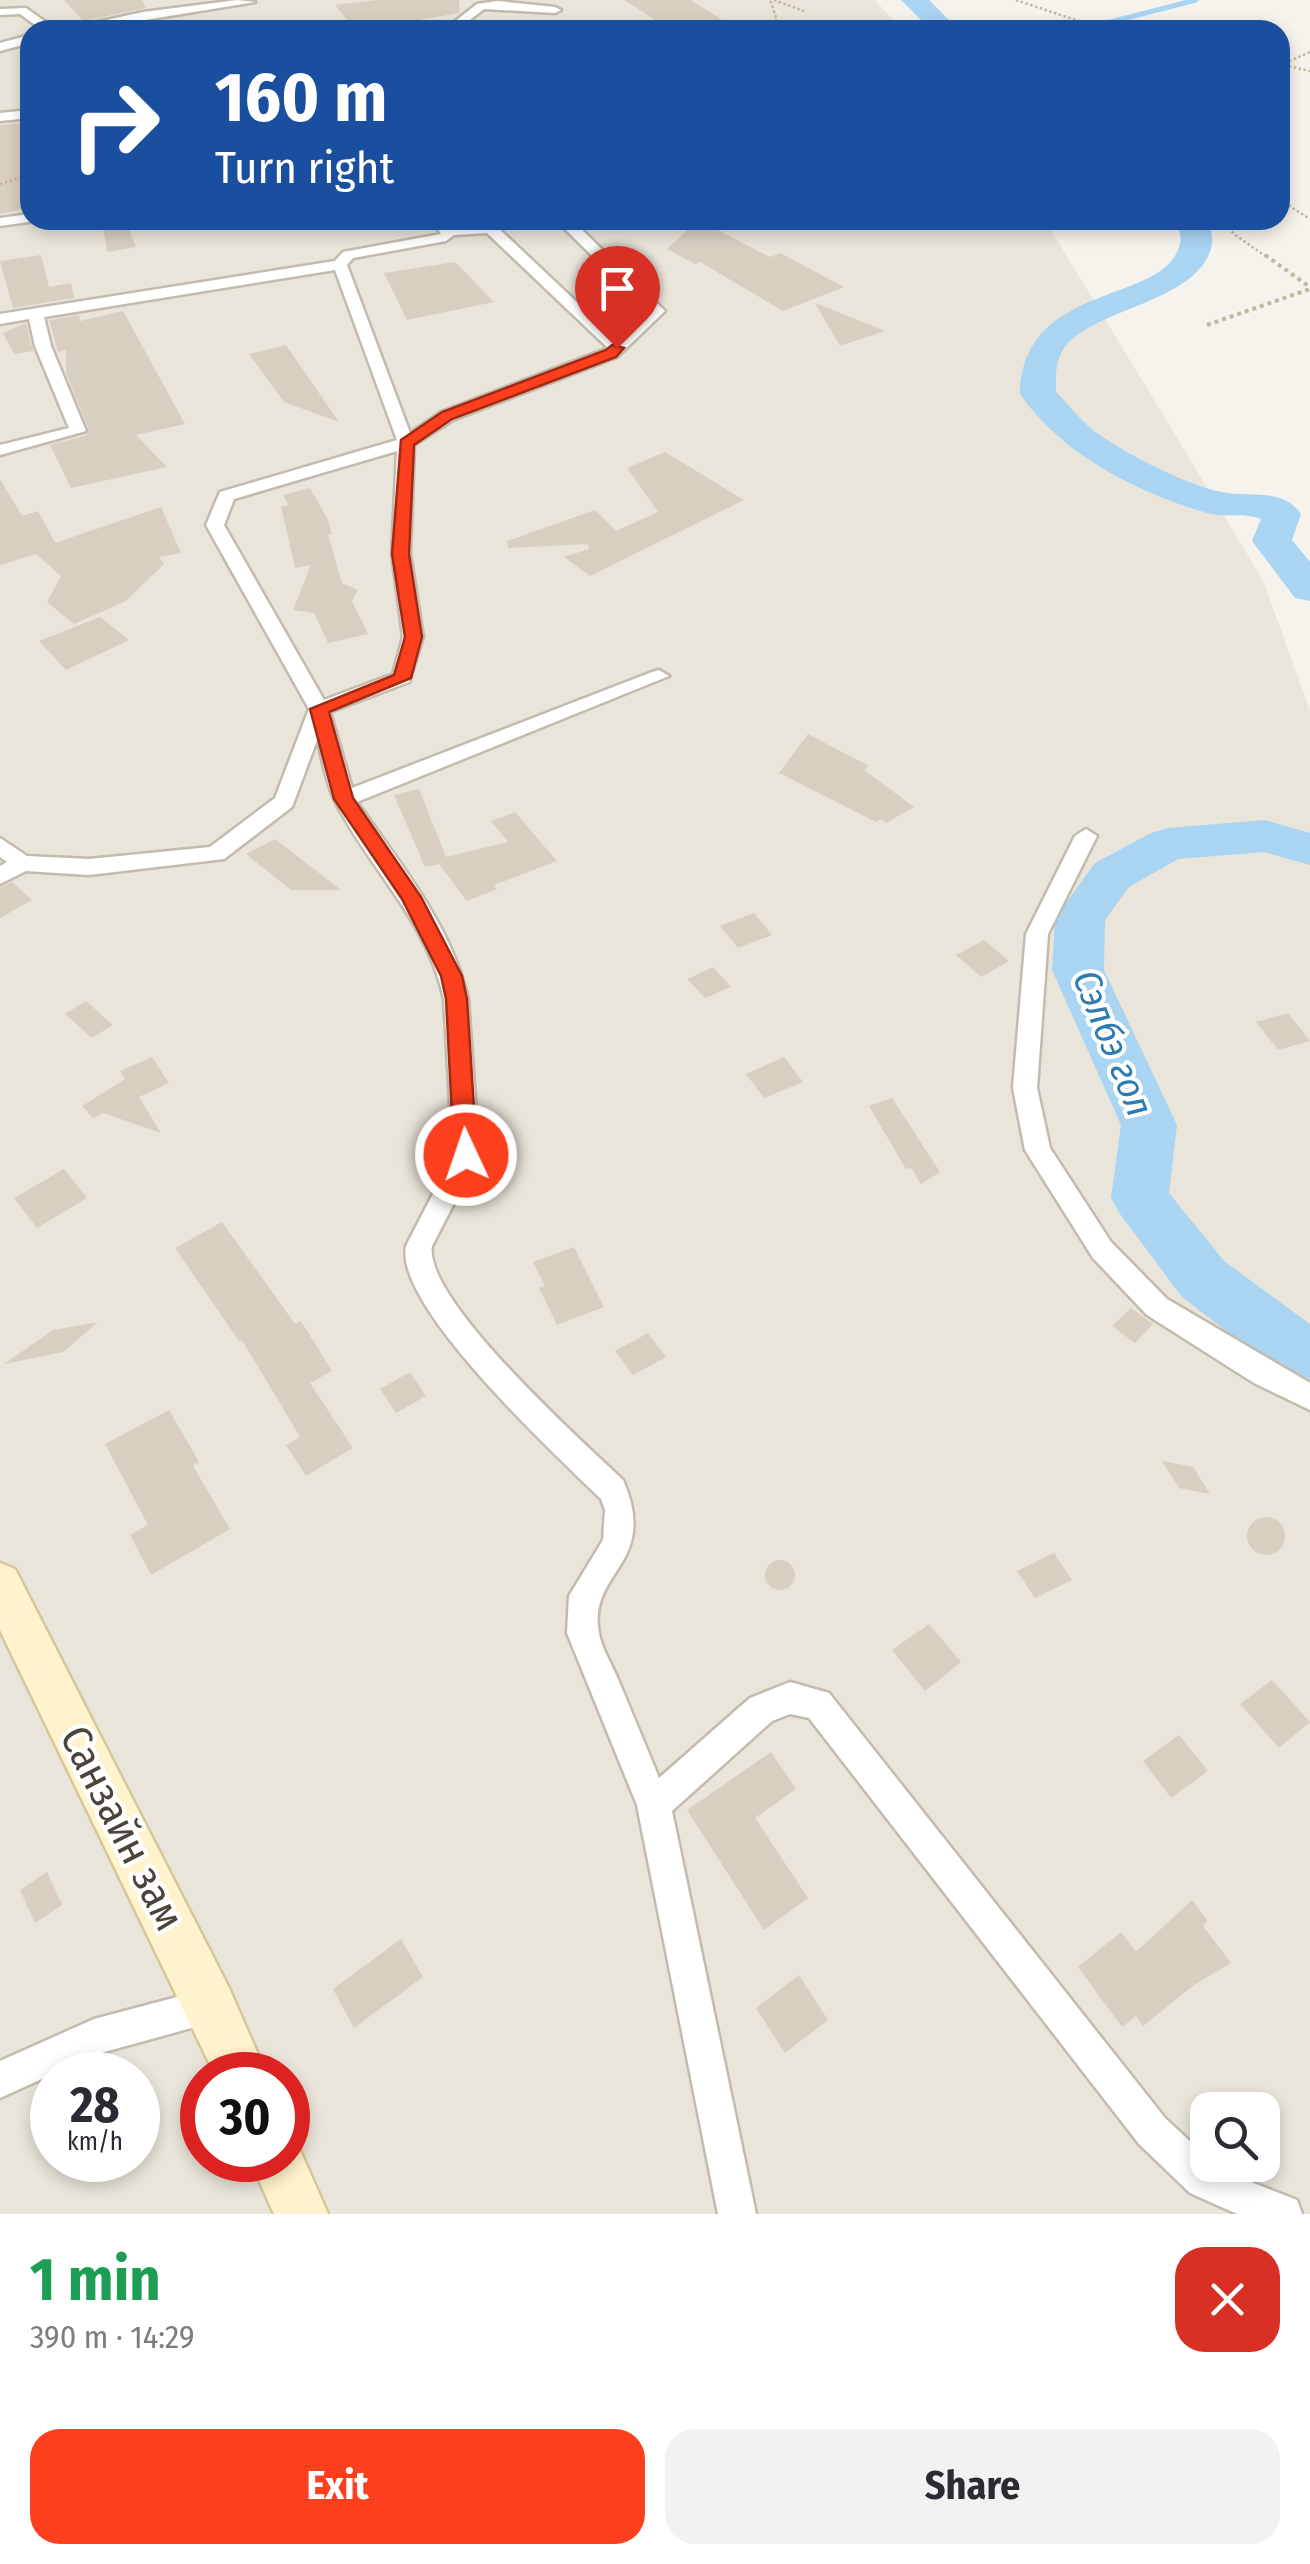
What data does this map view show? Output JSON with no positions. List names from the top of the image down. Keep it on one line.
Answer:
{"streets":{"main road":["Санзайн зам"]},"water":["Сэлбэ гол"],"page":{"turn":["160 m","Turn right"],"speed":"28 km/h","limit":"30","heading":["1 min","390 m · 14:29"],"buttons":["Exit","Share"]}}
